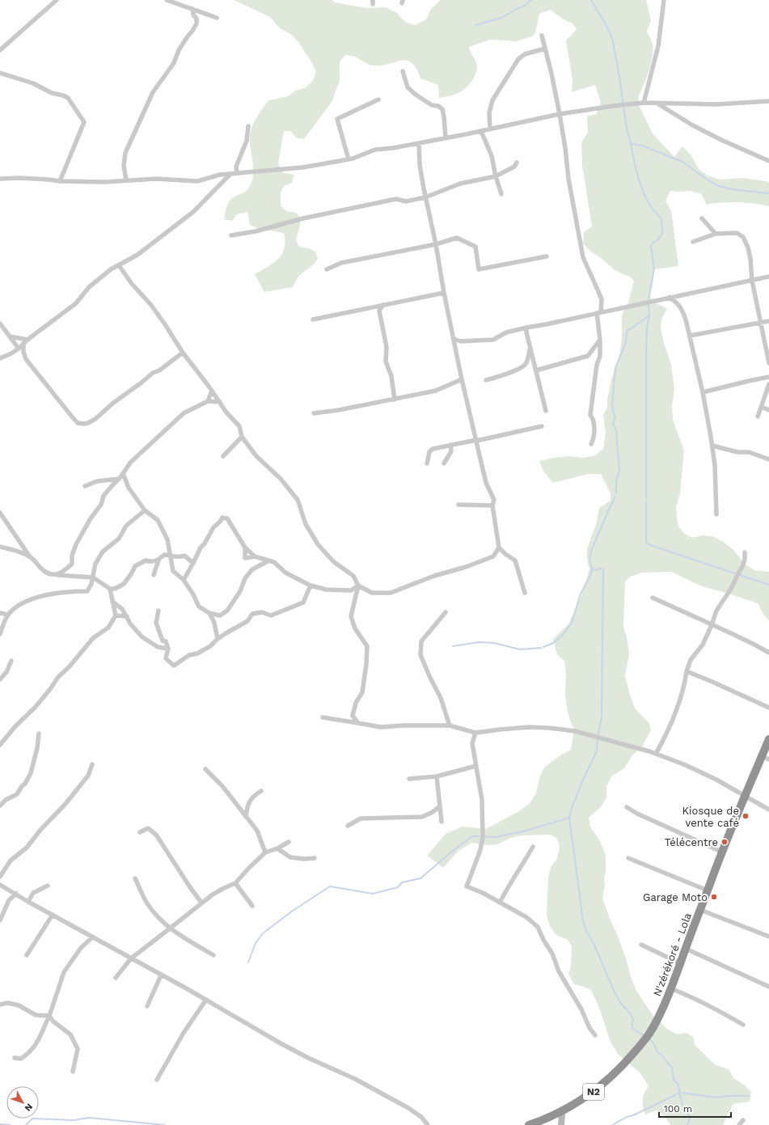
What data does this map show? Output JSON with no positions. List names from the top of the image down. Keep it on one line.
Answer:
{"streets":{"highway":["N'zérékoré - Lola","N2"]},"places":["Kiosque de vente café","Télécentre","Garage Moto"],"scale_bar":"100 m","north":"bottom right"}
